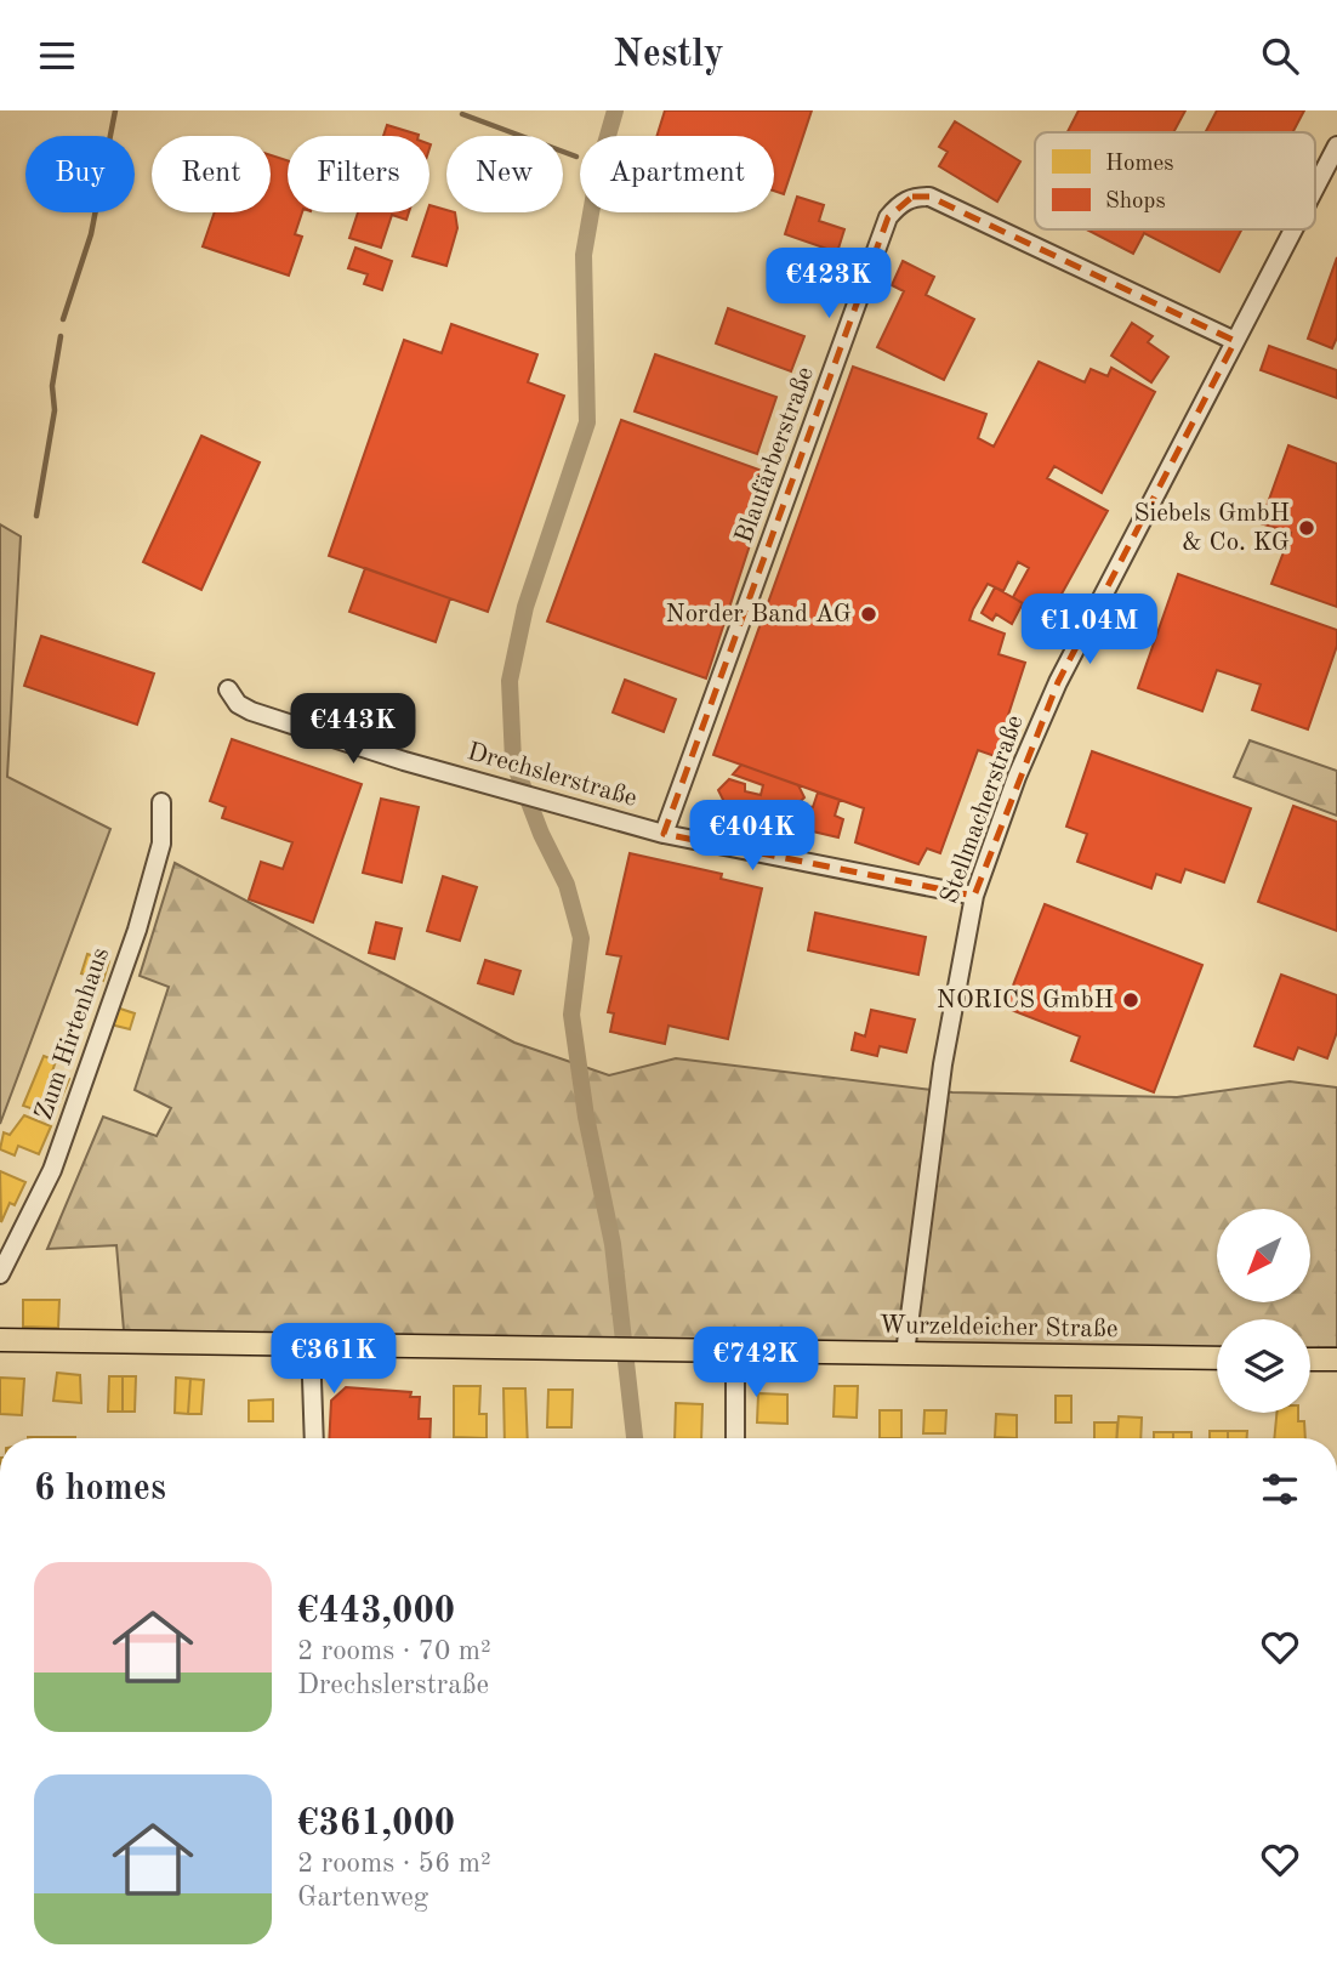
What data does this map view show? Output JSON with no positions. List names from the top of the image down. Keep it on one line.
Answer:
{"streets":{"main road":["Wurzeldeicher Straße"],"street":["Blaufärberstraße","Drechslerstraße","Stellmacherstraße","Zum Hirtenhaus"]},"crossings":[["Blaufärberstraße","Drechslerstraße"],["Blaufärberstraße","Stellmacherstraße"],["Drechslerstraße","Stellmacherstraße"],["Stellmacherstraße","Wurzeldeicher Straße"]],"places":["Siebels GmbH & Co. KG","Norder Band AG","NORICS GmbH"],"legend":["Homes","Shops"],"north":"bottom left","page":{"header":"Nestly","chip":["Buy","Rent","Filters","New","Apartment"],"price":["€423K","€1.04M","€443K","€404K","€361K","€742K"],"heading":"6 homes","list":[{"name":"€443,000","note":"2 rooms · 70 m² · Drechslerstraße"},{"name":"€361,000","note":"2 rooms · 56 m² · Gartenweg"}]}}
